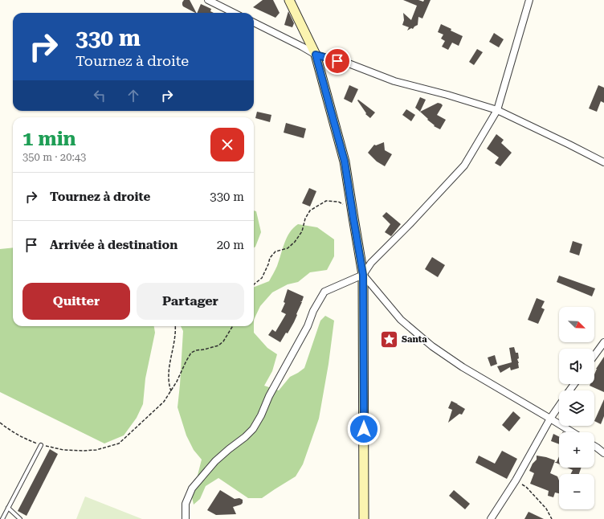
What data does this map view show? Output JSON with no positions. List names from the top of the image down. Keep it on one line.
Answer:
{"places":{"place":["Santa"]},"north":"bottom right","page":{"turn":["330 m","Tournez à droite"],"heading":["1 min","350 m · 20:43"],"list":[{"name":"Tournez à droite","value":"330 m"},{"name":"Arrivée à destination","value":"20 m"}],"buttons":["Quitter","Partager"],"map_buttons":["+","−"]}}
